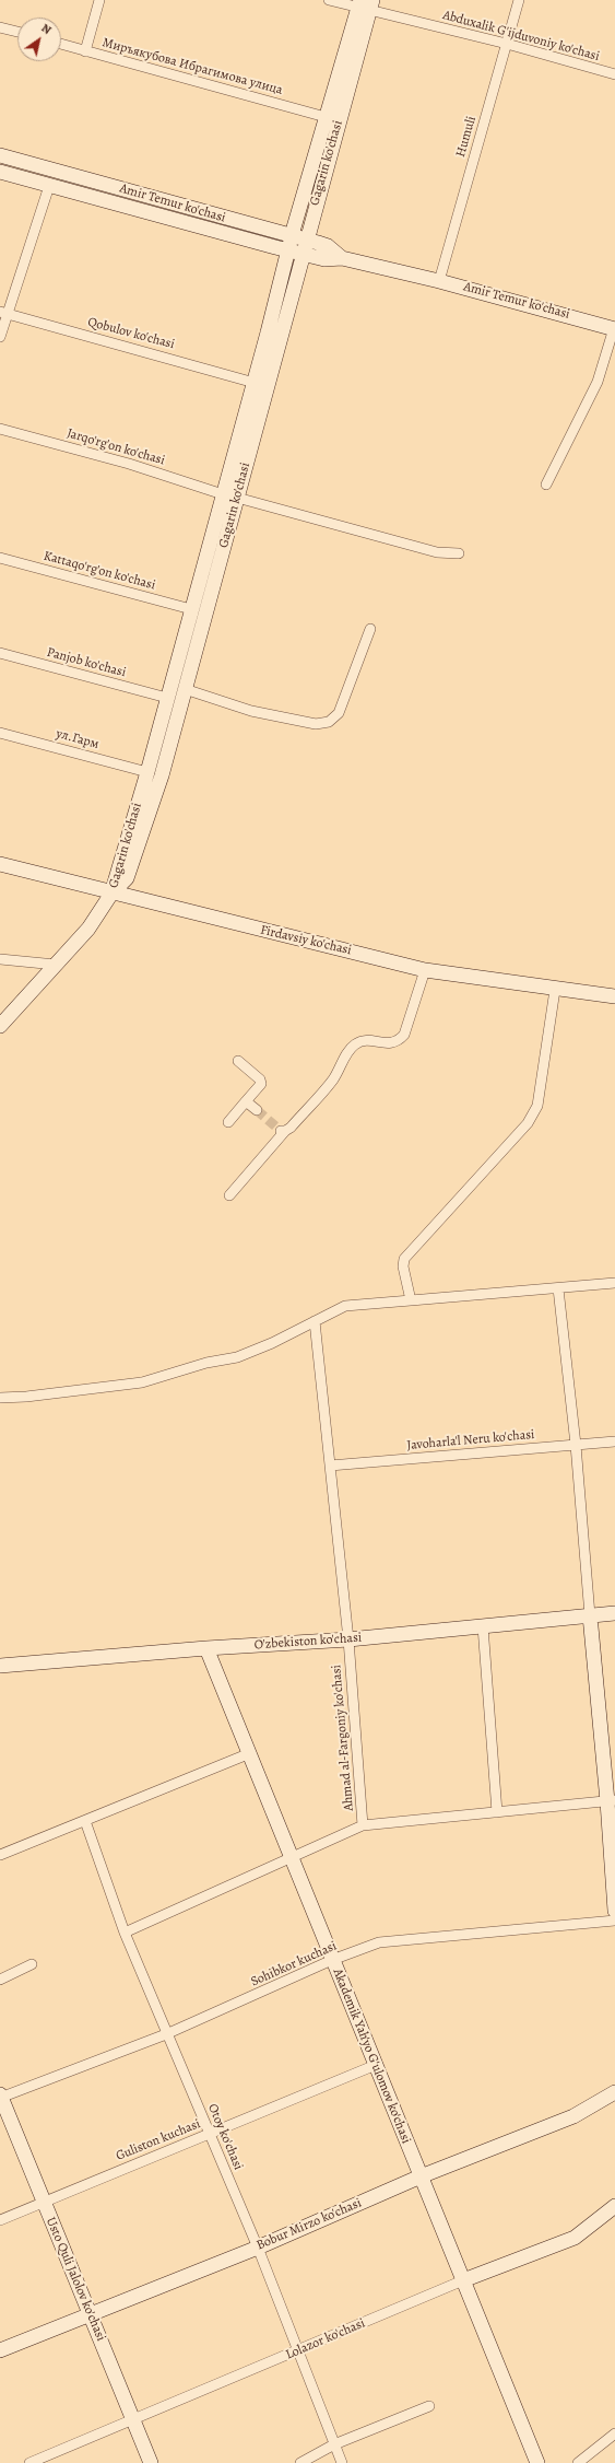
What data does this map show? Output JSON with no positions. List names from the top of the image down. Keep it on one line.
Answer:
{"streets":{"main road":["Gagarin ko'chasi","Amir Temur ko'chasi","Firdavsiy ko'chasi","O'zbekiston ko'chasi","Akademik Yah'yo G'ulomov ko'chasi","Bobur Mirzo ko'chasi","Usto Quli Jalolov ko'chasi","Lolazor ko'chasi"],"street":["Abduxalik G'ijduvoniy ko'chasi","Миръякубова Ибрагимова улица","Humuli","Qobulov ko'chasi","Jarqo'rg'on ko'chasi","Kattaqo'rg'on ko'chasi","Panjob ko'chasi","ул.Гарм","Javoharla'l Neru ko'chasi","Ahmad al-Fargoniy ko'chasi","Sohibkor kuchasi","Otoy ko'chasi","Guliston kuchasi"]},"crossings":[["Abduxalik G'ijduvoniy ko'chasi","Humuli"],["Abduxalik G'ijduvoniy ko'chasi","Gagarin ko'chasi"],["Миръякубова Ибрагимова улица","Gagarin ko'chasi"],["Humuli","Amir Temur ko'chasi"],["Gagarin ko'chasi","Amir Temur ko'chasi"],["Gagarin ko'chasi","Qobulov ko'chasi"],["Gagarin ko'chasi","Jarqo'rg'on ko'chasi"],["Gagarin ko'chasi","Kattaqo'rg'on ko'chasi"],["Gagarin ko'chasi","Panjob ko'chasi"],["Gagarin ko'chasi","ул.Гарм"],["Gagarin ko'chasi","Firdavsiy ko'chasi"],["Javoharla'l Neru ko'chasi","Ahmad al-Fargoniy ko'chasi"],["O'zbekiston ko'chasi","Ahmad al-Fargoniy ko'chasi"],["O'zbekiston ko'chasi","Akademik Yah'yo G'ulomov ko'chasi"],["Sohibkor kuchasi","Akademik Yah'yo G'ulomov ko'chasi"],["Sohibkor kuchasi","Otoy ko'chasi"],["Sohibkor kuchasi","Usto Quli Jalolov ko'chasi"],["Akademik Yah'yo G'ulomov ko'chasi","Guliston kuchasi"],["Akademik Yah'yo G'ulomov ko'chasi","Bobur Mirzo ko'chasi"],["Akademik Yah'yo G'ulomov ko'chasi","Lolazor ko'chasi"],["Otoy ko'chasi","Guliston kuchasi"],["Otoy ko'chasi","Bobur Mirzo ko'chasi"],["Otoy ko'chasi","Lolazor ko'chasi"],["Guliston kuchasi","Usto Quli Jalolov ko'chasi"],["Bobur Mirzo ko'chasi","Usto Quli Jalolov ko'chasi"],["Usto Quli Jalolov ko'chasi","Lolazor ko'chasi"]],"north":"top right"}
